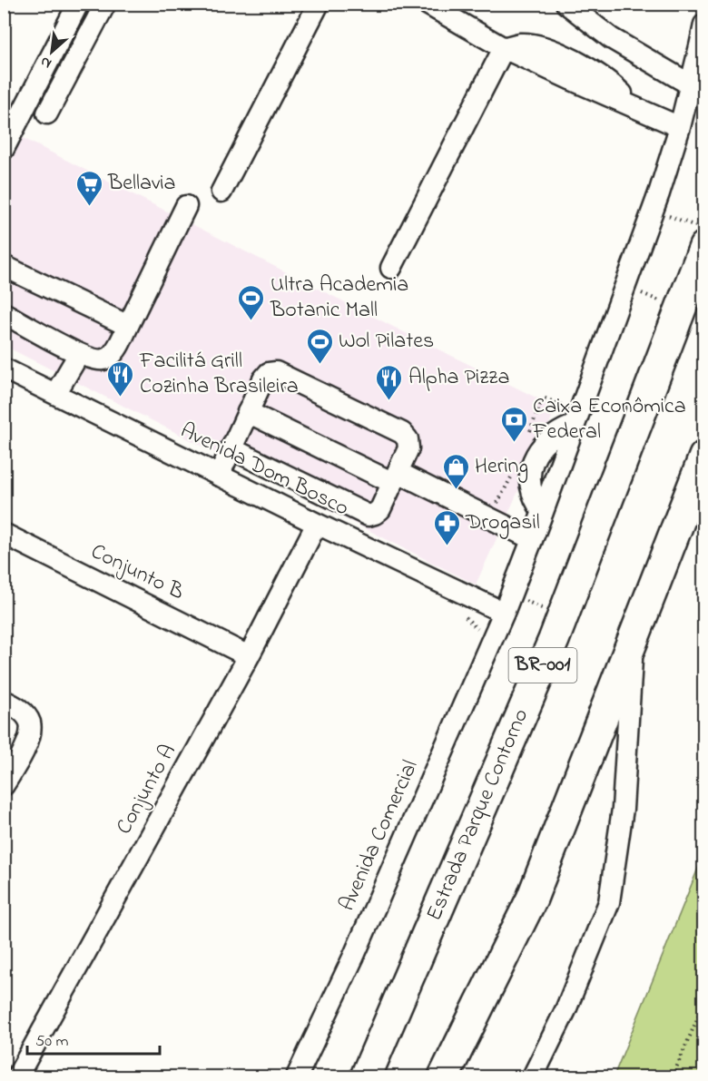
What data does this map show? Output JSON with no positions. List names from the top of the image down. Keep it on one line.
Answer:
{"streets":{"highway":["BR-001","Estrada Parque Contorno"],"street":["Avenida Dom Bosco","Conjunto B","Conjunto A","Avenida Comercial"]},"crossings":[["Avenida Dom Bosco","Conjunto A"],["Avenida Dom Bosco","Avenida Comercial"],["Conjunto B","Conjunto A"]],"places":{"supermarket":["Bellavia"],"sports":["Ultra Academia Botanic Mall","Wol Pilates"],"restaurant":["Facilitá Grill Cozinha Brasileira","Alpha Pizza"],"bank":["Caixa Econômica Federal"],"shop":["Hering"],"pharmacy":["Drogasil"]},"scale_bar":"50 m","north":"bottom left"}
